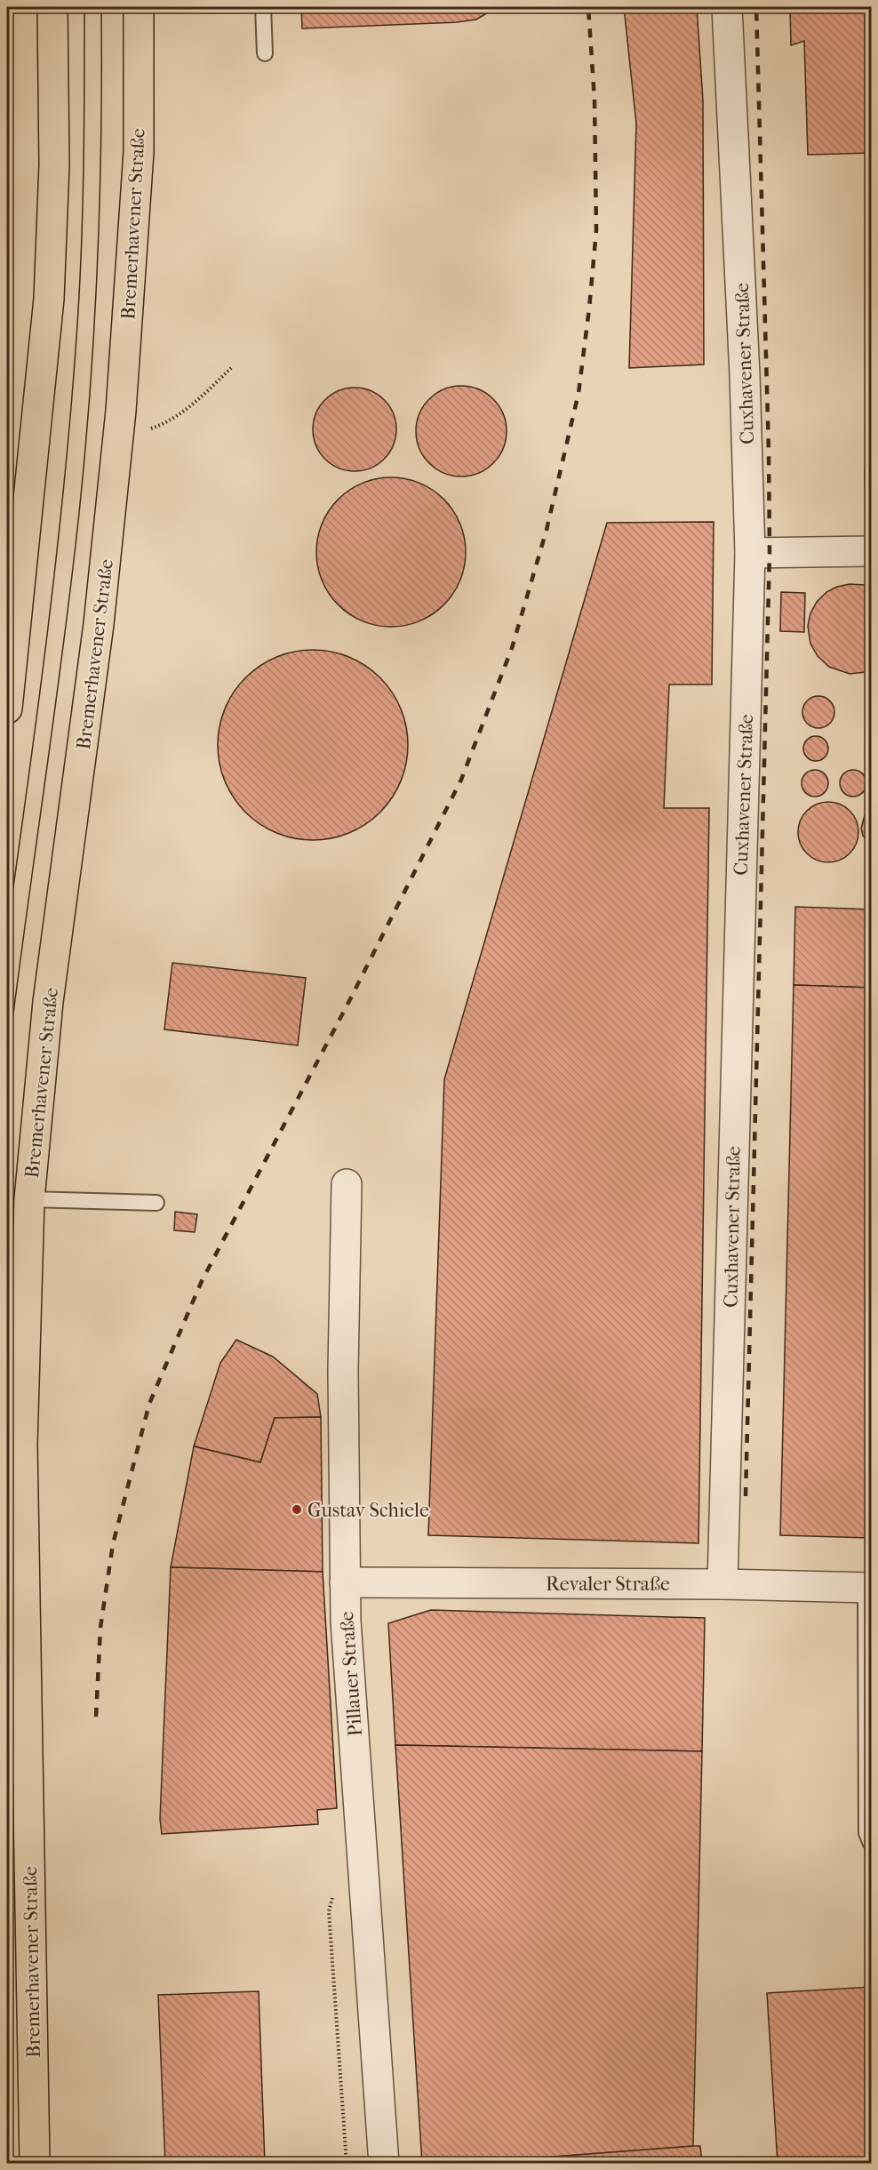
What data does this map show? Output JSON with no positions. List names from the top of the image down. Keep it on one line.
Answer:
{"streets":{"main road":["Bremerhavener Straße"],"street":["Cuxhavener Straße","Revaler Straße","Pillauer Straße"]},"crossings":[["Cuxhavener Straße","Revaler Straße"],["Revaler Straße","Pillauer Straße"]],"places":["Gustav Schiele"]}
